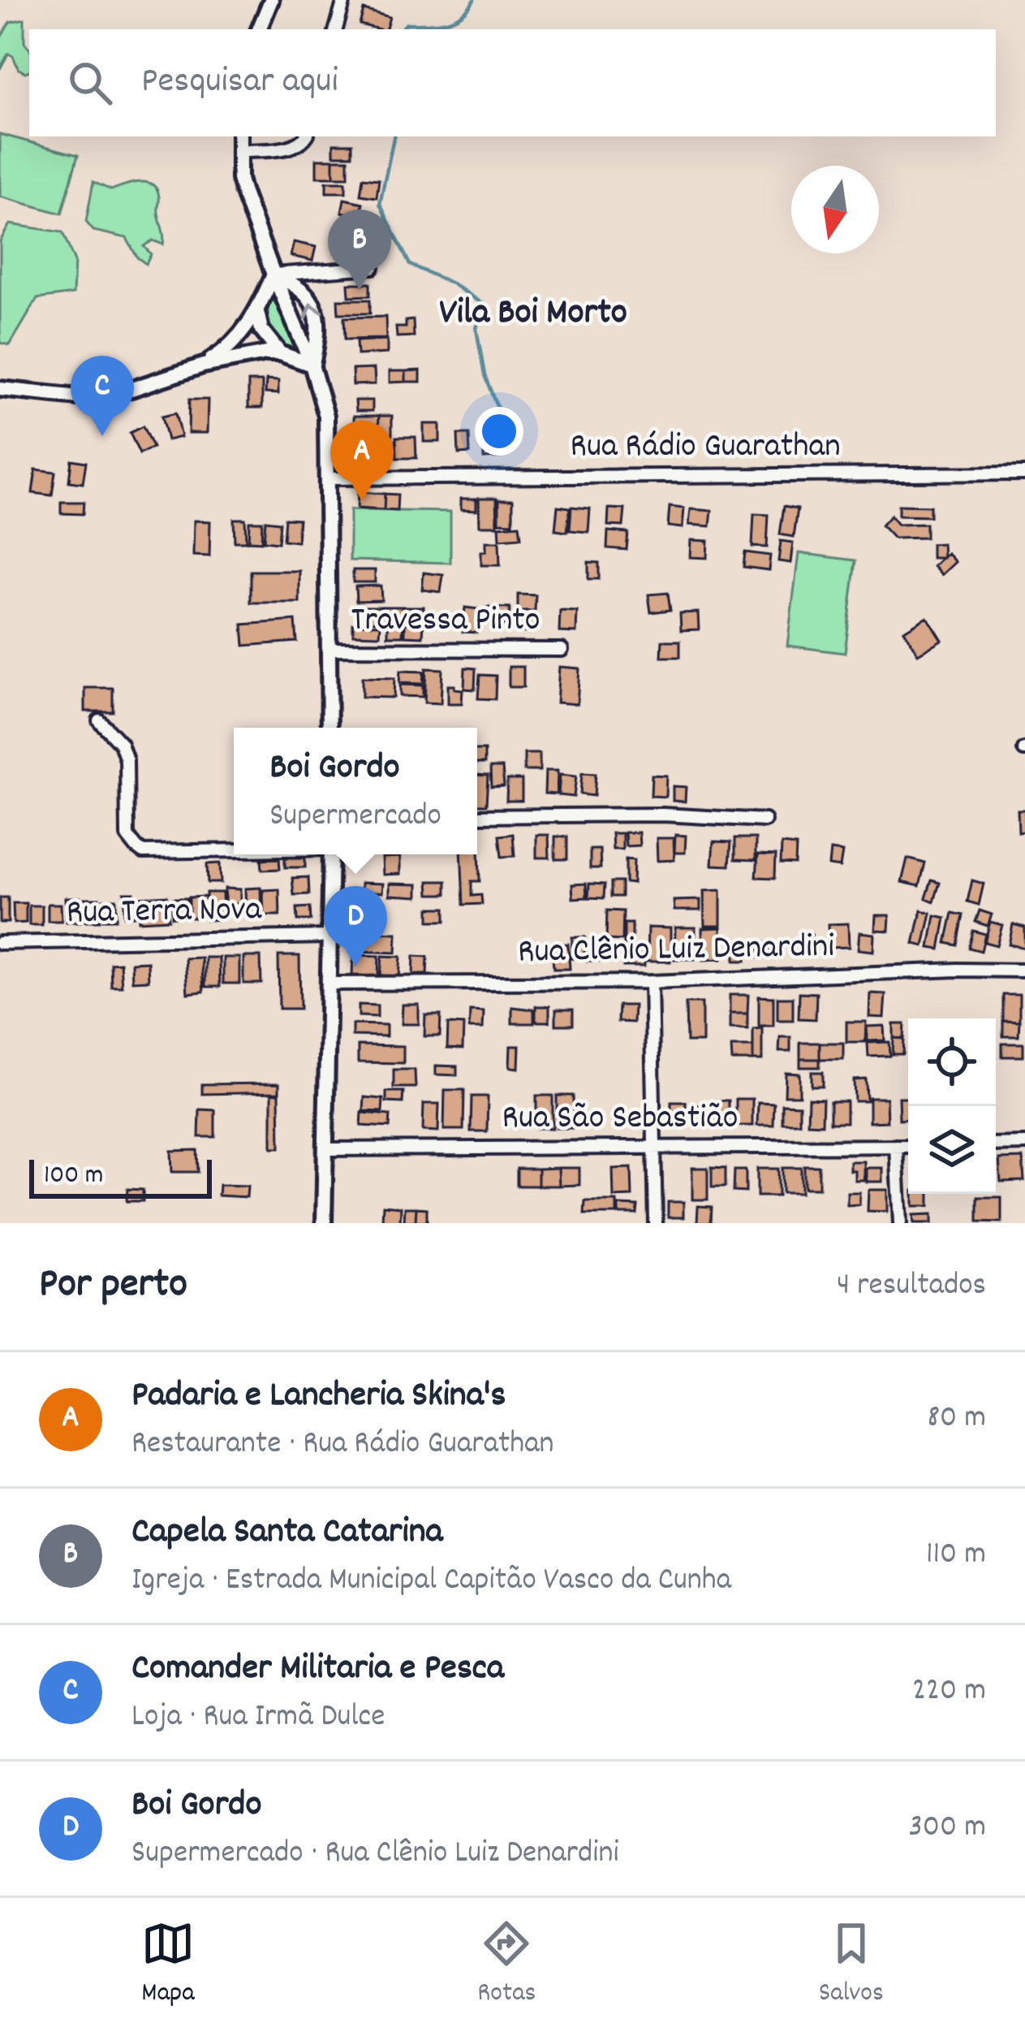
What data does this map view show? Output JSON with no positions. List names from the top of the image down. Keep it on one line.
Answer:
{"streets":{"street":["Rua Rádio Guarathan","Travessa Pinto","Rua Terra Nova","Rua Clênio Luiz Denardini","Rua São Sebastião"]},"districts":["Vila Boi Morto"],"scale_bar":"100 m","north":"bottom","page":{"search":"Pesquisar aqui","pins":["B","C","A","D"],"popup":["Boi Gordo","Supermercado"],"scale":"100 m","heading":["Por perto","4 resultados"],"list":[{"mark":"A","name":"Padaria e Lancheria Skina's","note":"Restaurante · Rua Rádio Guarathan","value":"80 m"},{"mark":"B","name":"Capela Santa Catarina","note":"Igreja · Estrada Municipal Capitão Vasco da Cunha","value":"110 m"},{"mark":"C","name":"Comander Militaria e Pesca","note":"Loja · Rua Irmã Dulce","value":"220 m"},{"mark":"D","name":"Boi Gordo","note":"Supermercado · Rua Clênio Luiz Denardini","value":"300 m"}],"nav":["Mapa","Rotas","Salvos"]}}
